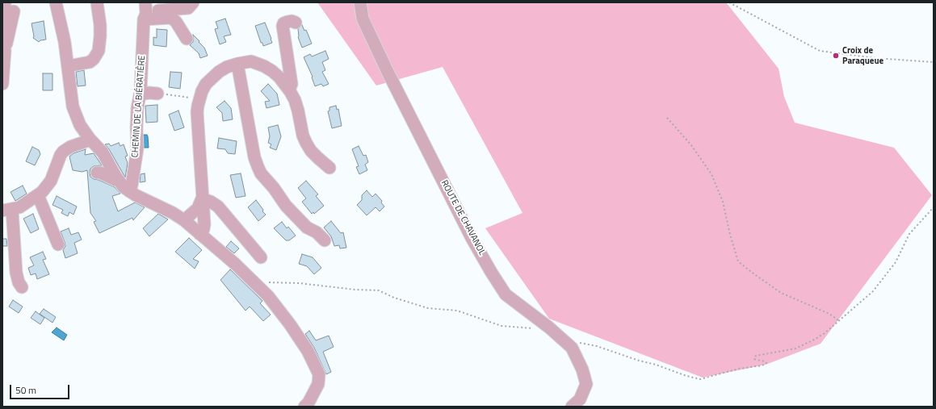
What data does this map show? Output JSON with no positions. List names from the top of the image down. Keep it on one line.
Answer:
{"streets":{"street":["CHEMIN DE LA BIÉRATIÈRE","ROUTE DE CHAVANOL"]},"places":["Croix de Paraqueue"],"scale_bar":"50 m"}
